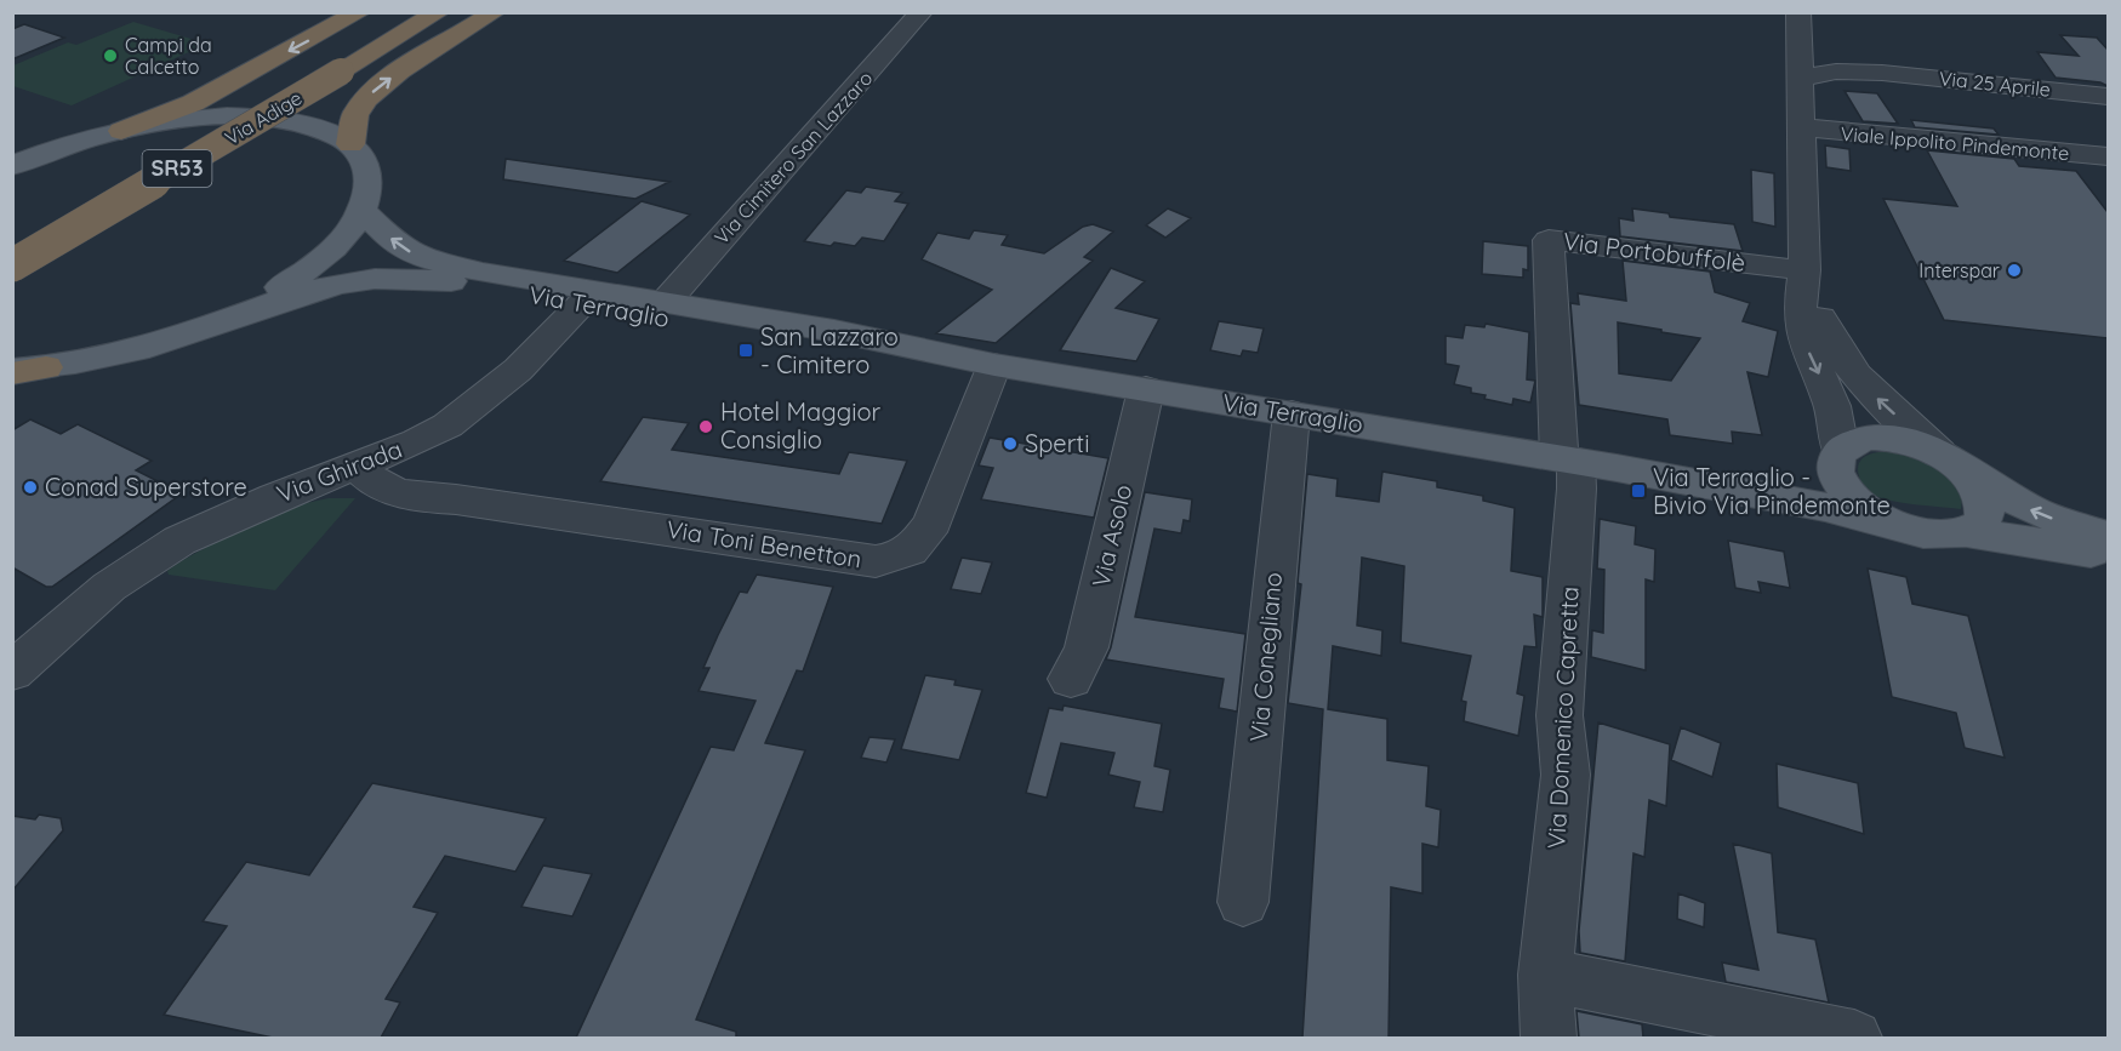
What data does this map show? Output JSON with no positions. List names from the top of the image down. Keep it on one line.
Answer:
{"streets":{"highway":["Via Adige","SR53"],"main road":["Via Terraglio"],"street":["Via 25 Aprile","Viale Ippolito Pindemonte","Via Cimitero San Lazzaro","Via Portobuffolè","Via Ghirada","Via Asolo","Via Toni Benetton","Via Conegliano","Via Domenico Capretta"]},"crossings":[["Via Cimitero San Lazzaro","Via Terraglio"],["Via Portobuffolè","Via Terraglio"],["Via Portobuffolè","Via Domenico Capretta"],["Via Terraglio","Via Ghirada"],["Via Terraglio","Via Asolo"],["Via Terraglio","Via Toni Benetton"],["Via Terraglio","Via Conegliano"],["Via Terraglio","Via Domenico Capretta"],["Via Ghirada","Via Toni Benetton"]],"places":{"other":["Campi da Calcetto","Interspar","Hotel Maggior Consiglio","Sperti","Conad Superstore"],"transit":["San Lazzaro - Cimitero","Via Terraglio - Bivio Via Pindemonte"]}}
